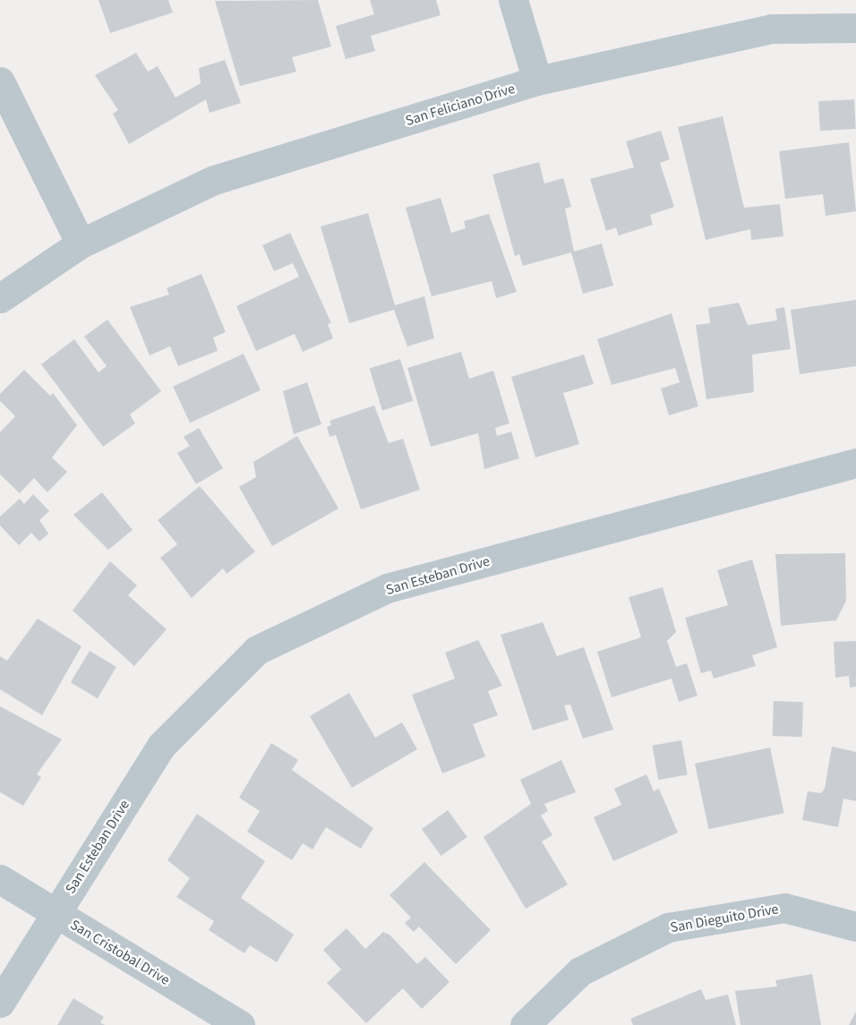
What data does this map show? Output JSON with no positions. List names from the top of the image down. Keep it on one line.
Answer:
{"streets":{"street":["San Feliciano Drive","San Esteban Drive","San Dieguito Drive","San Cristobal Drive"]},"crossings":[["San Esteban Drive","San Cristobal Drive"]]}
